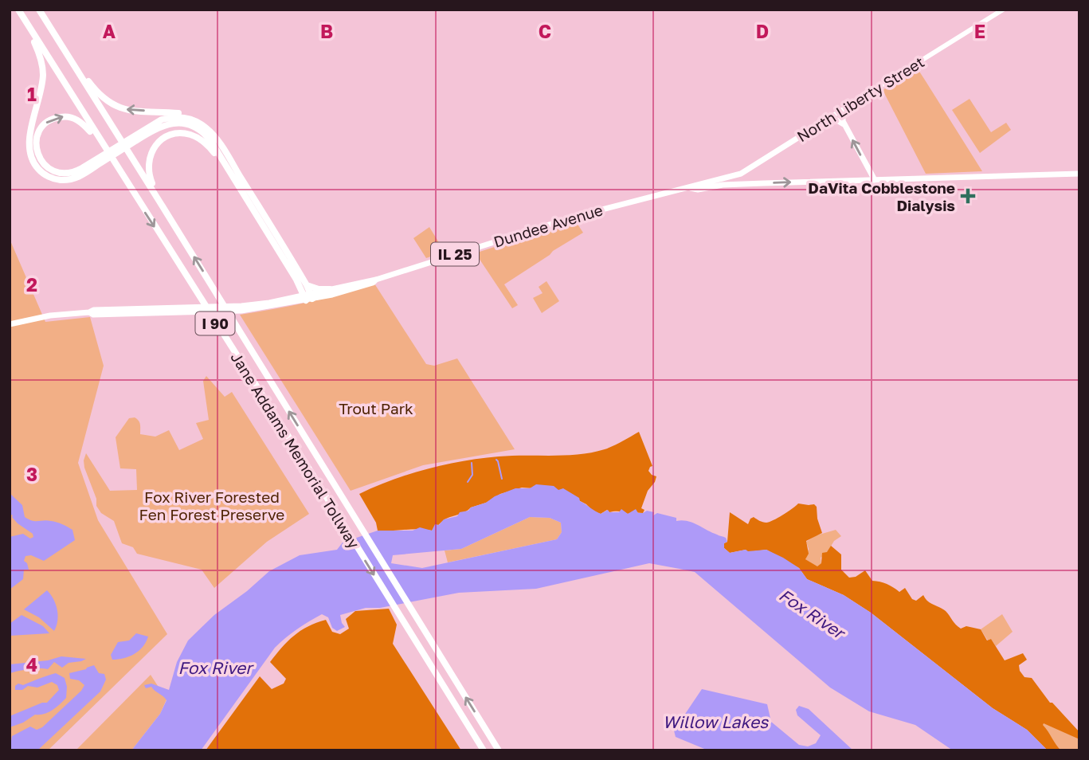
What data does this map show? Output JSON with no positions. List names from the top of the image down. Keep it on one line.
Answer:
{"streets":{"highway":["I 90","Jane Addams Memorial Tollway"],"main road":["North Liberty Street","Dundee Avenue","IL 25"]},"crossings":[["North Liberty Street","Dundee Avenue"]],"water":["Fox River","Willow Lakes"],"parks":["Trout Park","Fox River Forested Fen Forest Preserve"],"places":{"health":["DaVita Cobblestone Dialysis"]},"grid":{"columns":["A","B","C","D","E"],"rows":["1","2","3","4"]}}
